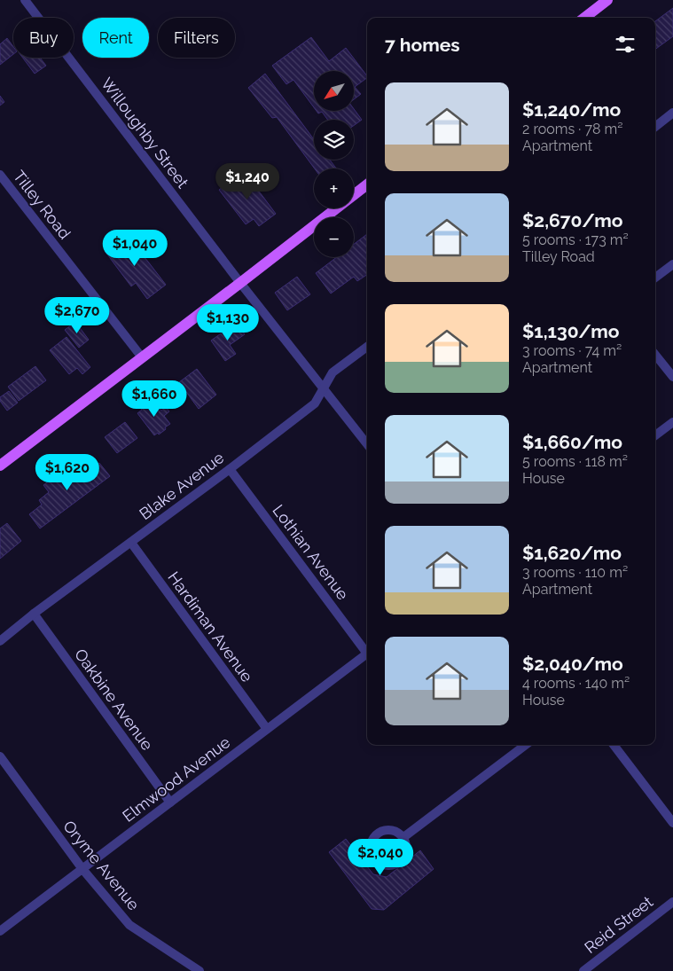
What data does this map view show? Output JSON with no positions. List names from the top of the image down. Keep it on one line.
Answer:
{"streets":{"street":["Willoughby Street","Tilley Road","Blake Avenue","Lothian Avenue","Hardiman Avenue","Oakbine Avenue","Elmwood Avenue","Oryme Avenue","Reid Street"]},"crossings":[["Willoughby Street","Blake Avenue"],["Blake Avenue","Lothian Avenue"],["Blake Avenue","Hardiman Avenue"],["Blake Avenue","Oakbine Avenue"],["Hardiman Avenue","Elmwood Avenue"],["Oakbine Avenue","Elmwood Avenue"],["Elmwood Avenue","Oryme Avenue"]],"north":"bottom left","page":{"chip":["Buy","Rent","Filters"],"heading":"7 homes","map_buttons":["+","−"],"list":[{"name":"$1,240/mo","note":"2 rooms · 78 m² · Apartment"},{"name":"$2,670/mo","note":"5 rooms · 173 m² · Tilley Road"},{"name":"$1,130/mo","note":"3 rooms · 74 m² · Apartment"},{"name":"$1,660/mo","note":"5 rooms · 118 m² · House"},{"name":"$1,620/mo","note":"3 rooms · 110 m² · Apartment"},{"name":"$2,040/mo","note":"4 rooms · 140 m² · House"}],"price":["$1,240","$1,040","$2,670","$1,130","$1,660","$1,620","$2,040"]}}
